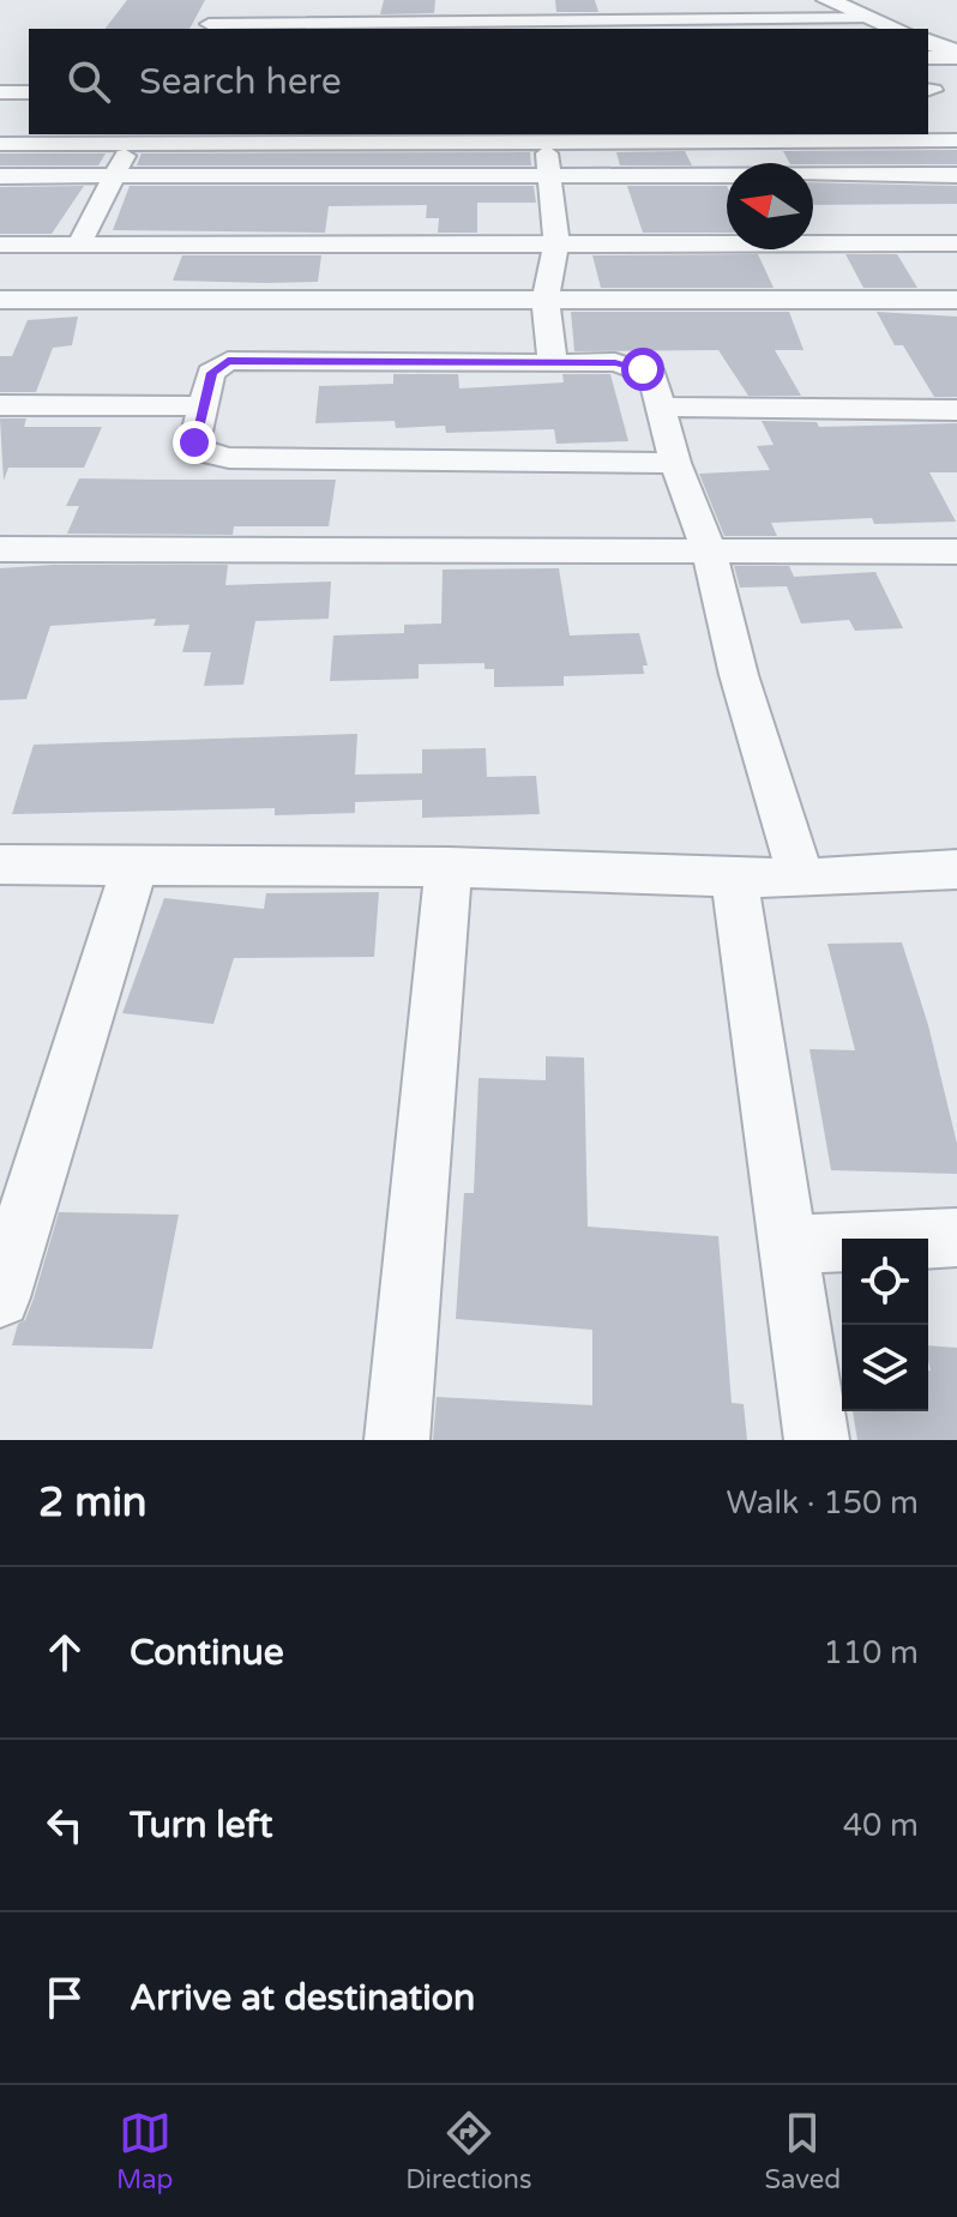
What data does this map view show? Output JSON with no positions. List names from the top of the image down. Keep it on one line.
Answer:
{"north":"left","page":{"search":"Search here","heading":["2 min","Walk · 150 m"],"list":[["Continue","110 m"],["Turn left","40 m"],"Arrive at destination"],"nav":["Map","Directions","Saved"]}}
